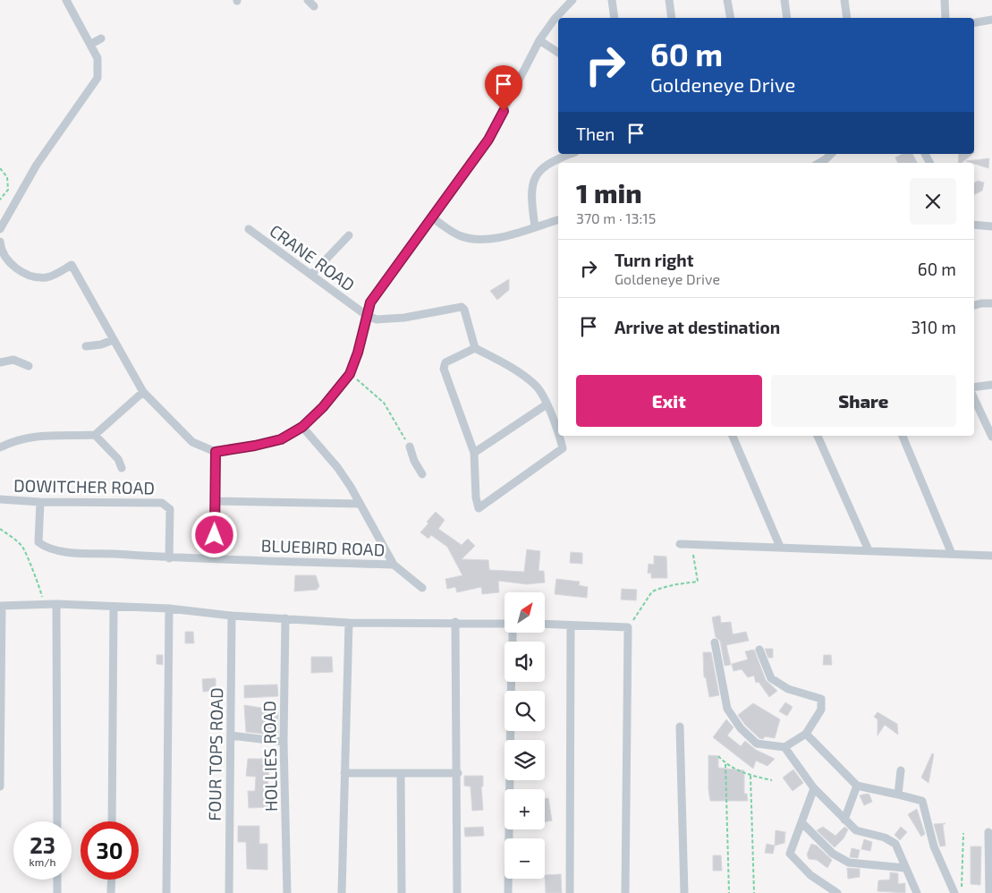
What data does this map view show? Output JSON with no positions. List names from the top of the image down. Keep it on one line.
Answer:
{"streets":{"street":["CRANE ROAD","DOWITCHER ROAD","BLUEBIRD ROAD","FOUR TOPS ROAD","HOLLIES ROAD"]},"crossings":[["DOWITCHER ROAD","BLUEBIRD ROAD"]],"north":"top right","page":{"turn":["60 m","Goldeneye Drive"],"then":"Then","heading":["1 min","370 m · 13:15"],"list":[{"name":"Turn right","note":"Goldeneye Drive","value":"60 m"},{"name":"Arrive at destination","value":"310 m"}],"buttons":["Exit","Share"],"map_buttons":["+","−"],"speed":"23 km/h","limit":"30"}}
